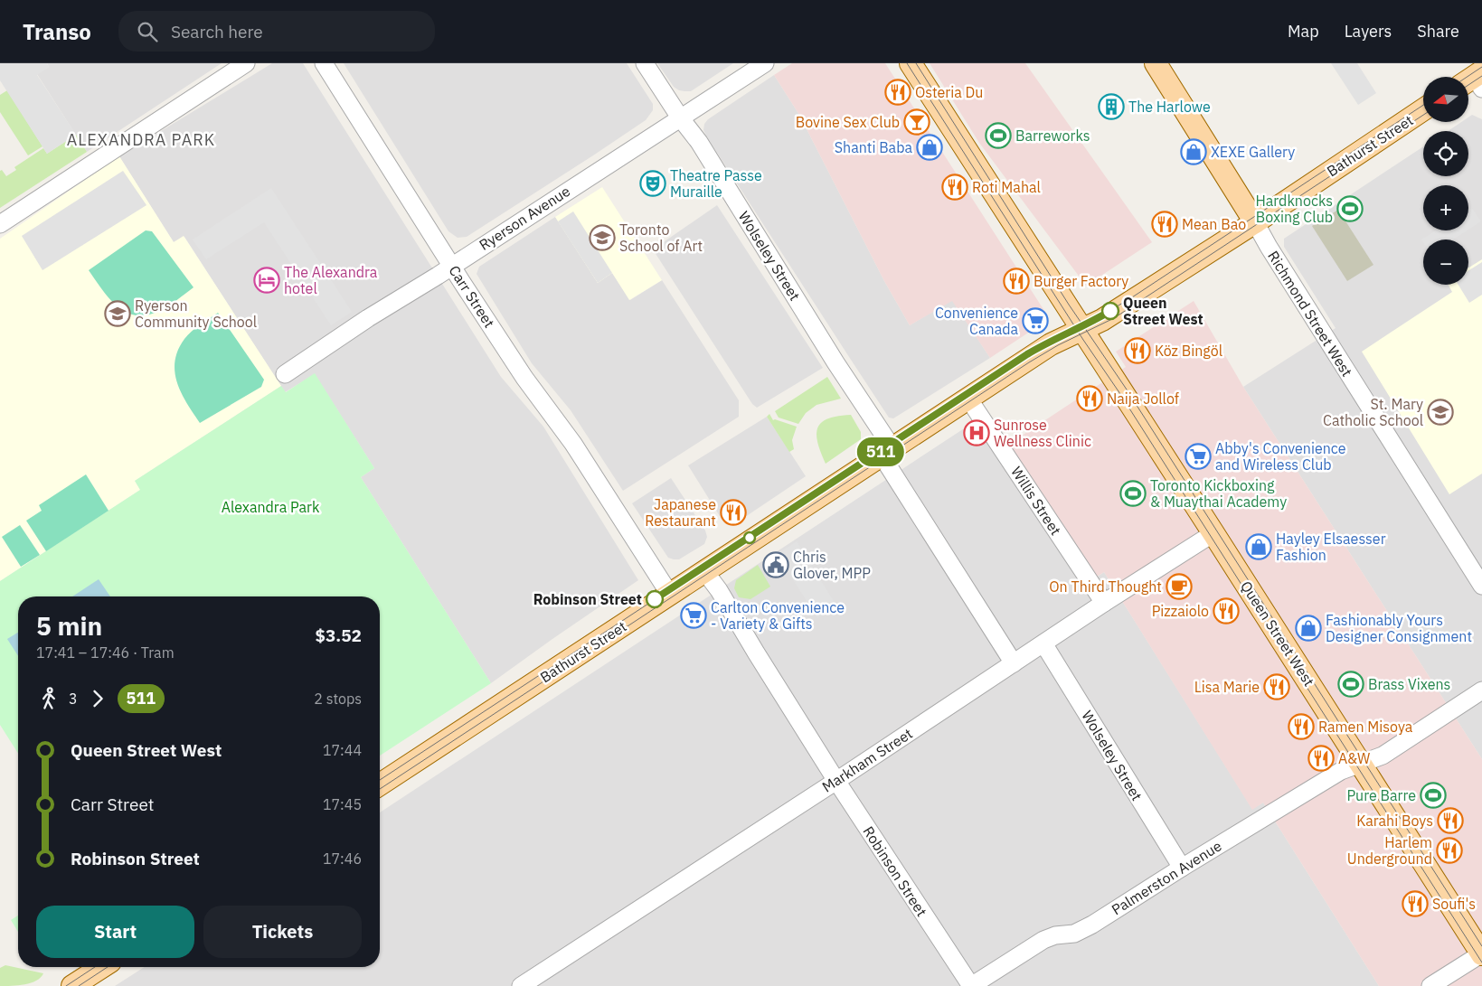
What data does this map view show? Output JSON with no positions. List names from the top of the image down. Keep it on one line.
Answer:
{"streets":{"main road":["Bathurst Street","Richmond Street West","Queen Street West"],"street":["Ryerson Avenue","Wolseley Street","Carr Street","Willis Street","Markham Street","Robinson Street","Palmerston Avenue"]},"crossings":[["Bathurst Street","Wolseley Street"],["Bathurst Street","Carr Street"],["Bathurst Street","Richmond Street West"],["Bathurst Street","Willis Street"],["Bathurst Street","Queen Street West"],["Bathurst Street","Robinson Street"],["Ryerson Avenue","Wolseley Street"],["Ryerson Avenue","Carr Street"],["Wolseley Street","Markham Street"],["Wolseley Street","Palmerston Avenue"],["Willis Street","Markham Street"],["Queen Street West","Markham Street"],["Queen Street West","Palmerston Avenue"],["Markham Street","Robinson Street"],["Robinson Street","Palmerston Avenue"]],"districts":["ALEXANDRA PARK"],"parks":["Alexandra Park"],"places":{"restaurant":["Osteria Du","Roti Mahal","Mean Bao","Burger Factory","Köz Bingöl","Naija Jollof","Japanese Restaurant","Pizzaiolo","Lisa Marie","Ramen Misoya","A&W","Karahi Boys","Harlem Underground","Soufi's"],"building":["The Harlowe"],"bar":["Bovine Sex Club"],"sports":["Barreworks","Hardknocks Boxing Club","Toronto Kickboxing & Muaythai Academy","Brass Vixens","Pure Barre"],"shop":["Shanti Baba","XEXE Gallery","Hayley Elsaesser Fashion","Fashionably Yours Designer Consignment"],"theatre":["Theatre Passe Muraille"],"school or university":["Toronto School of Art","Ryerson Community School","St. Mary Catholic School"],"hotel":["The Alexandra hotel"],"other":["Queen Street West","Robinson Street"],"supermarket":["Convenience Canada","Abby's Convenience and Wireless Club","Carlton Convenience - Variety & Gifts"],"hospital":["Sunrose Wellness Clinic"],"public building":["Chris Glover, MPP"],"cafe":["On Third Thought"]},"lines":["tram line 511"],"north":"left","page":{"header":"Transo","search":"Search here","nav":["Map","Layers","Share"],"on_map":"511","map_buttons":["+","−"],"heading":["5 min","17:41 – 17:46 · Tram","$3.52"],"legs":["3","511","2 stops"],"list":[{"name":"Queen Street West","value":"17:44"},{"name":"Carr Street","value":"17:45"},{"name":"Robinson Street","value":"17:46"}],"buttons":["Start","Tickets"]}}
